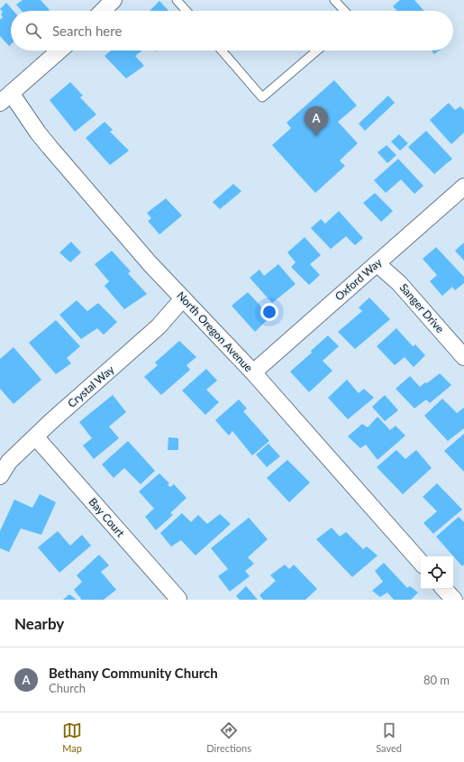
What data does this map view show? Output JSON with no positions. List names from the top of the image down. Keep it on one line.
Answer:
{"streets":{"street":["Oxford Way","Sanger Drive","North Oregon Avenue","Crystal Way","Bay Court"]},"crossings":[["Oxford Way","Sanger Drive"],["Oxford Way","North Oregon Avenue"],["North Oregon Avenue","Crystal Way"],["Crystal Way","Bay Court"]],"page":{"search":"Search here","pins":"A","heading":"Nearby","list":[{"mark":"A","name":"Bethany Community Church","note":"Church","value":"80 m"}],"nav":["Map","Directions","Saved"]}}
